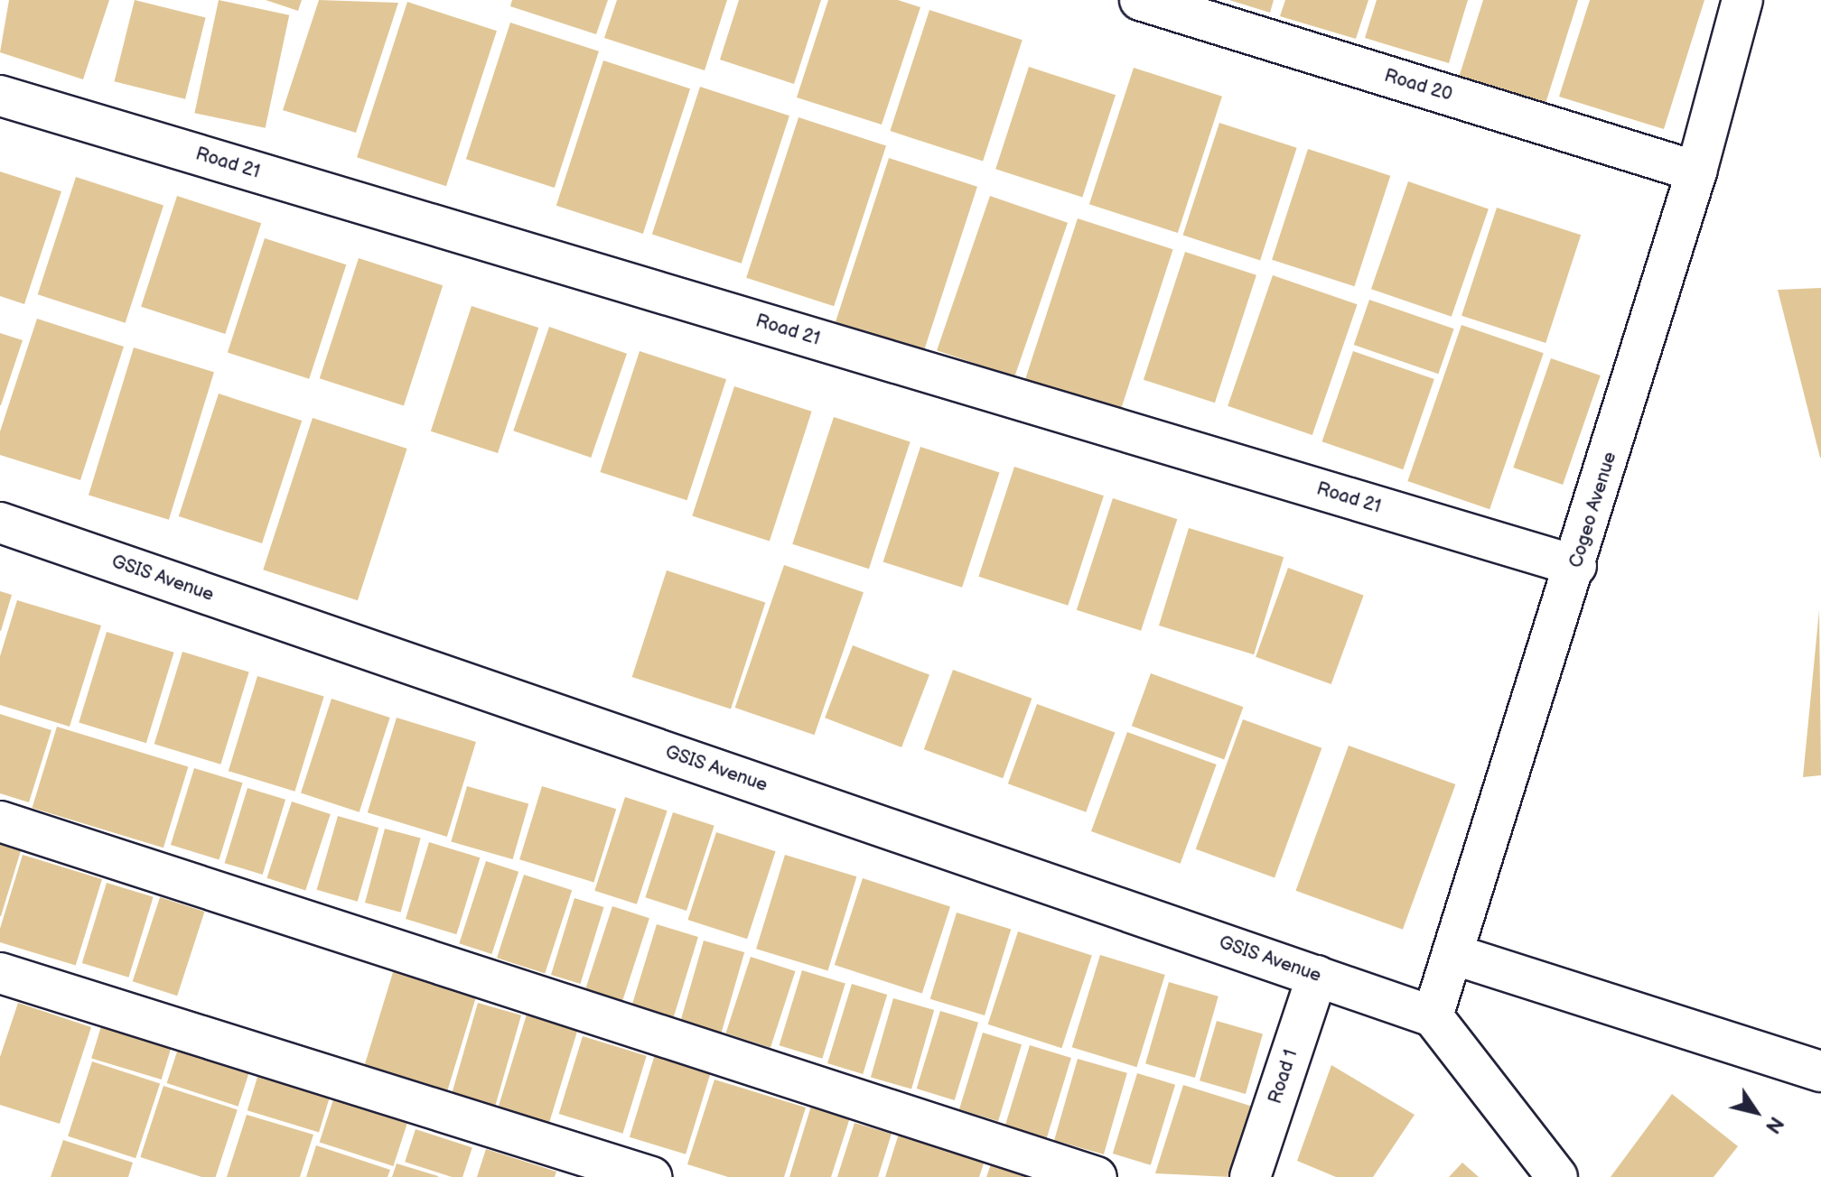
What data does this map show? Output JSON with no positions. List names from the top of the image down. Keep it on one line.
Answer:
{"streets":{"street":["Road 20","Road 21","Cogeo Avenue","GSIS Avenue","Road 1"]},"crossings":[["Road 20","Cogeo Avenue"],["Road 21","Cogeo Avenue"],["Cogeo Avenue","GSIS Avenue"],["GSIS Avenue","Road 1"]],"north":"bottom right"}
